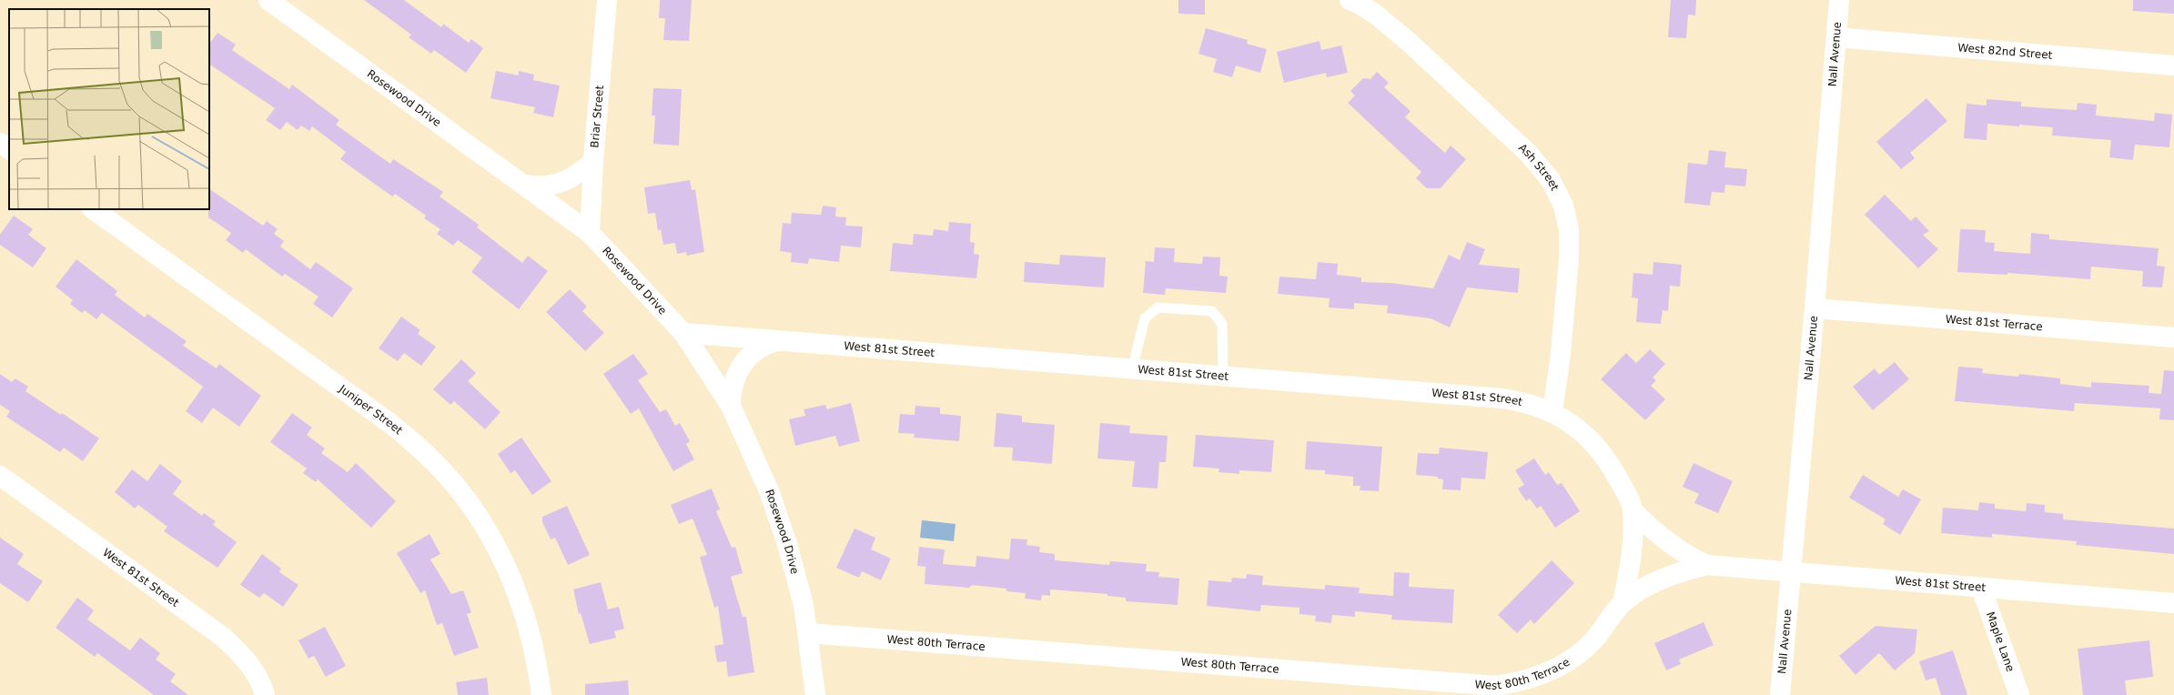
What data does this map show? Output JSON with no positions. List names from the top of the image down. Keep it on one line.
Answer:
{"streets":{"street":["West 82nd Street","Nall Avenue","Rosewood Drive","Briar Street","Ash Street","West 81st Terrace","West 81st Street","Juniper Street","Maple Lane","West 80th Terrace"]},"crossings":[["West 82nd Street","Nall Avenue"],["Nall Avenue","West 81st Terrace"],["Nall Avenue","West 81st Street"],["Rosewood Drive","Briar Street"],["Rosewood Drive","West 81st Street"],["Rosewood Drive","West 80th Terrace"],["Ash Street","West 81st Street"],["West 81st Street","Maple Lane"],["West 81st Street","West 80th Terrace"]]}
